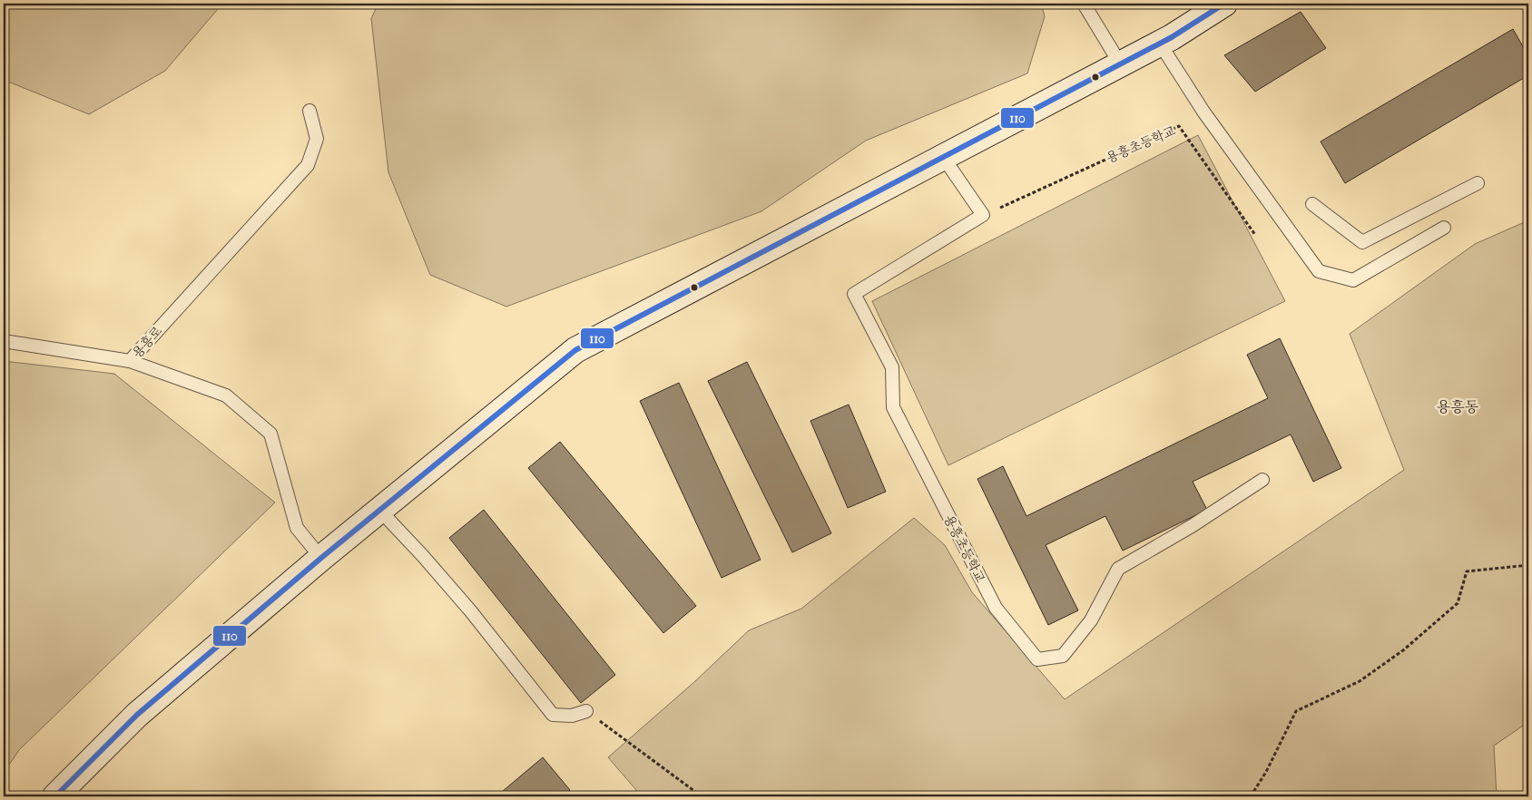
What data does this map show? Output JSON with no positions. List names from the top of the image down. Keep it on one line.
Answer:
{"streets":{"lane":["용흥초등학교","용흥로"]},"districts":["용흥동"],"lines":["transit line 110"]}
